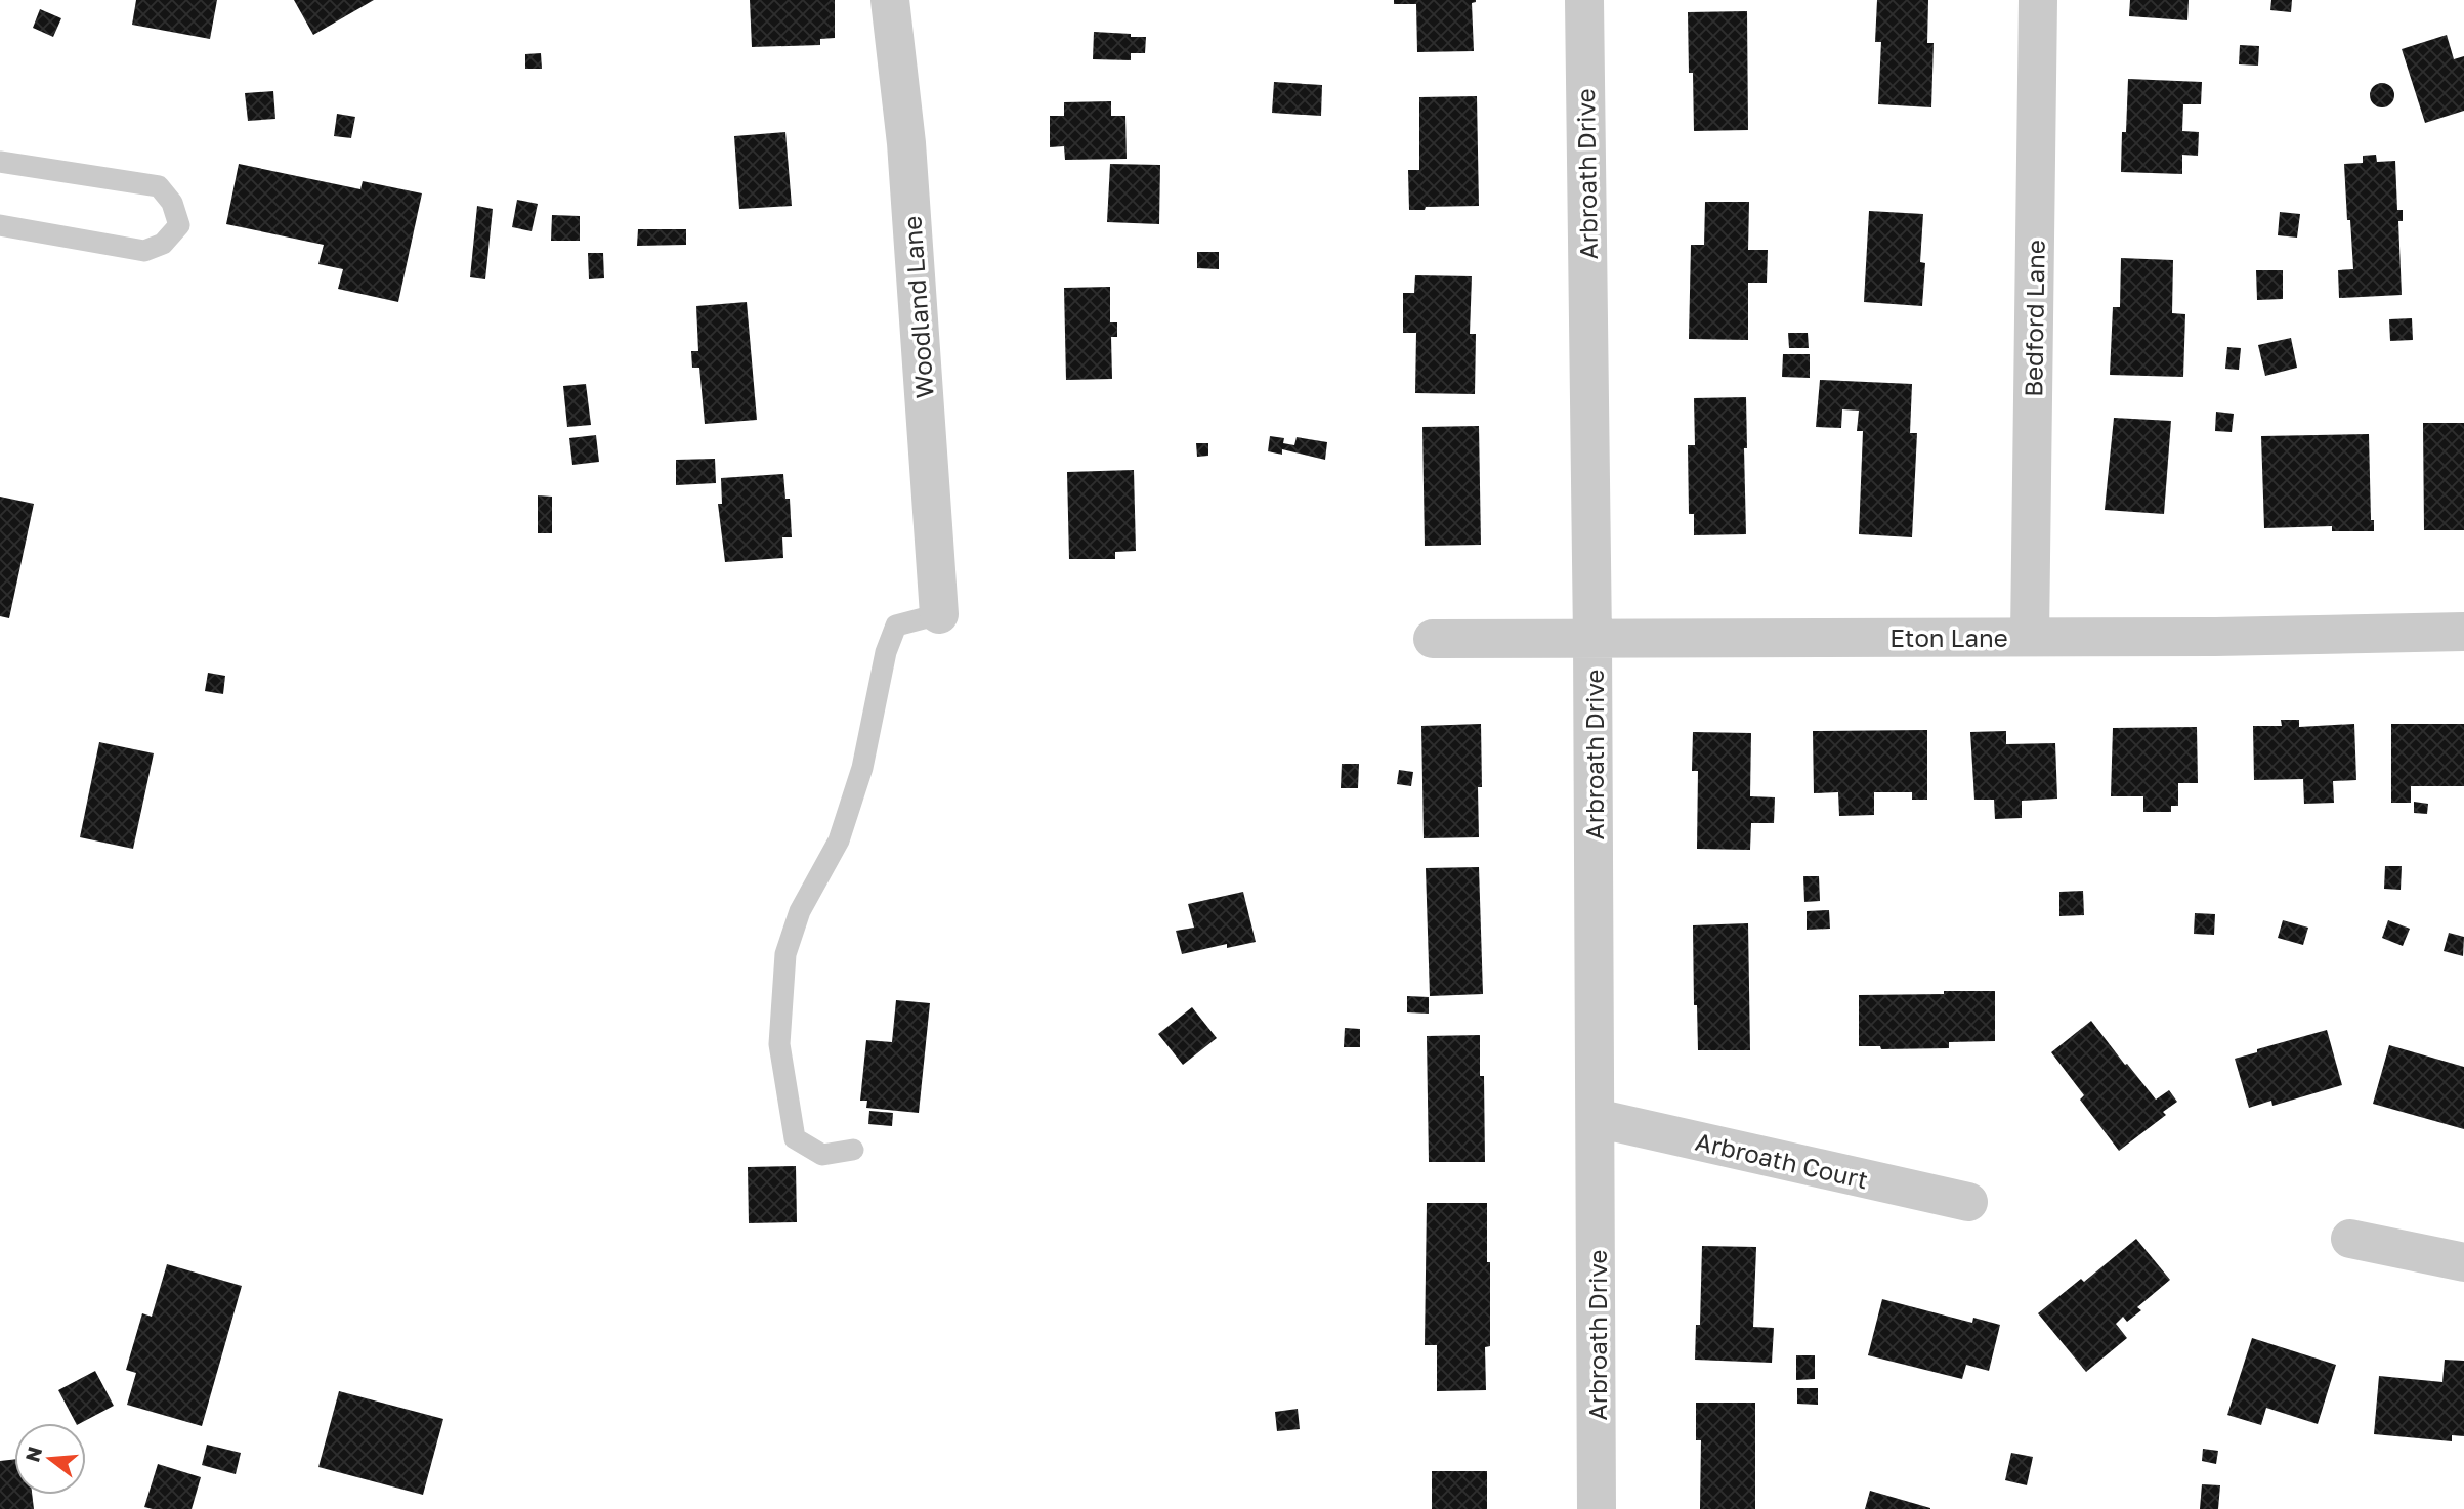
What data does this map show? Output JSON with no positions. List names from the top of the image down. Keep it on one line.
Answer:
{"streets":{"street":["Arbroath Drive","Woodland Lane","Bedford Lane","Eton Lane","Arbroath Court"]},"crossings":[["Arbroath Drive","Eton Lane"],["Arbroath Drive","Arbroath Court"],["Bedford Lane","Eton Lane"]],"north":"left"}
